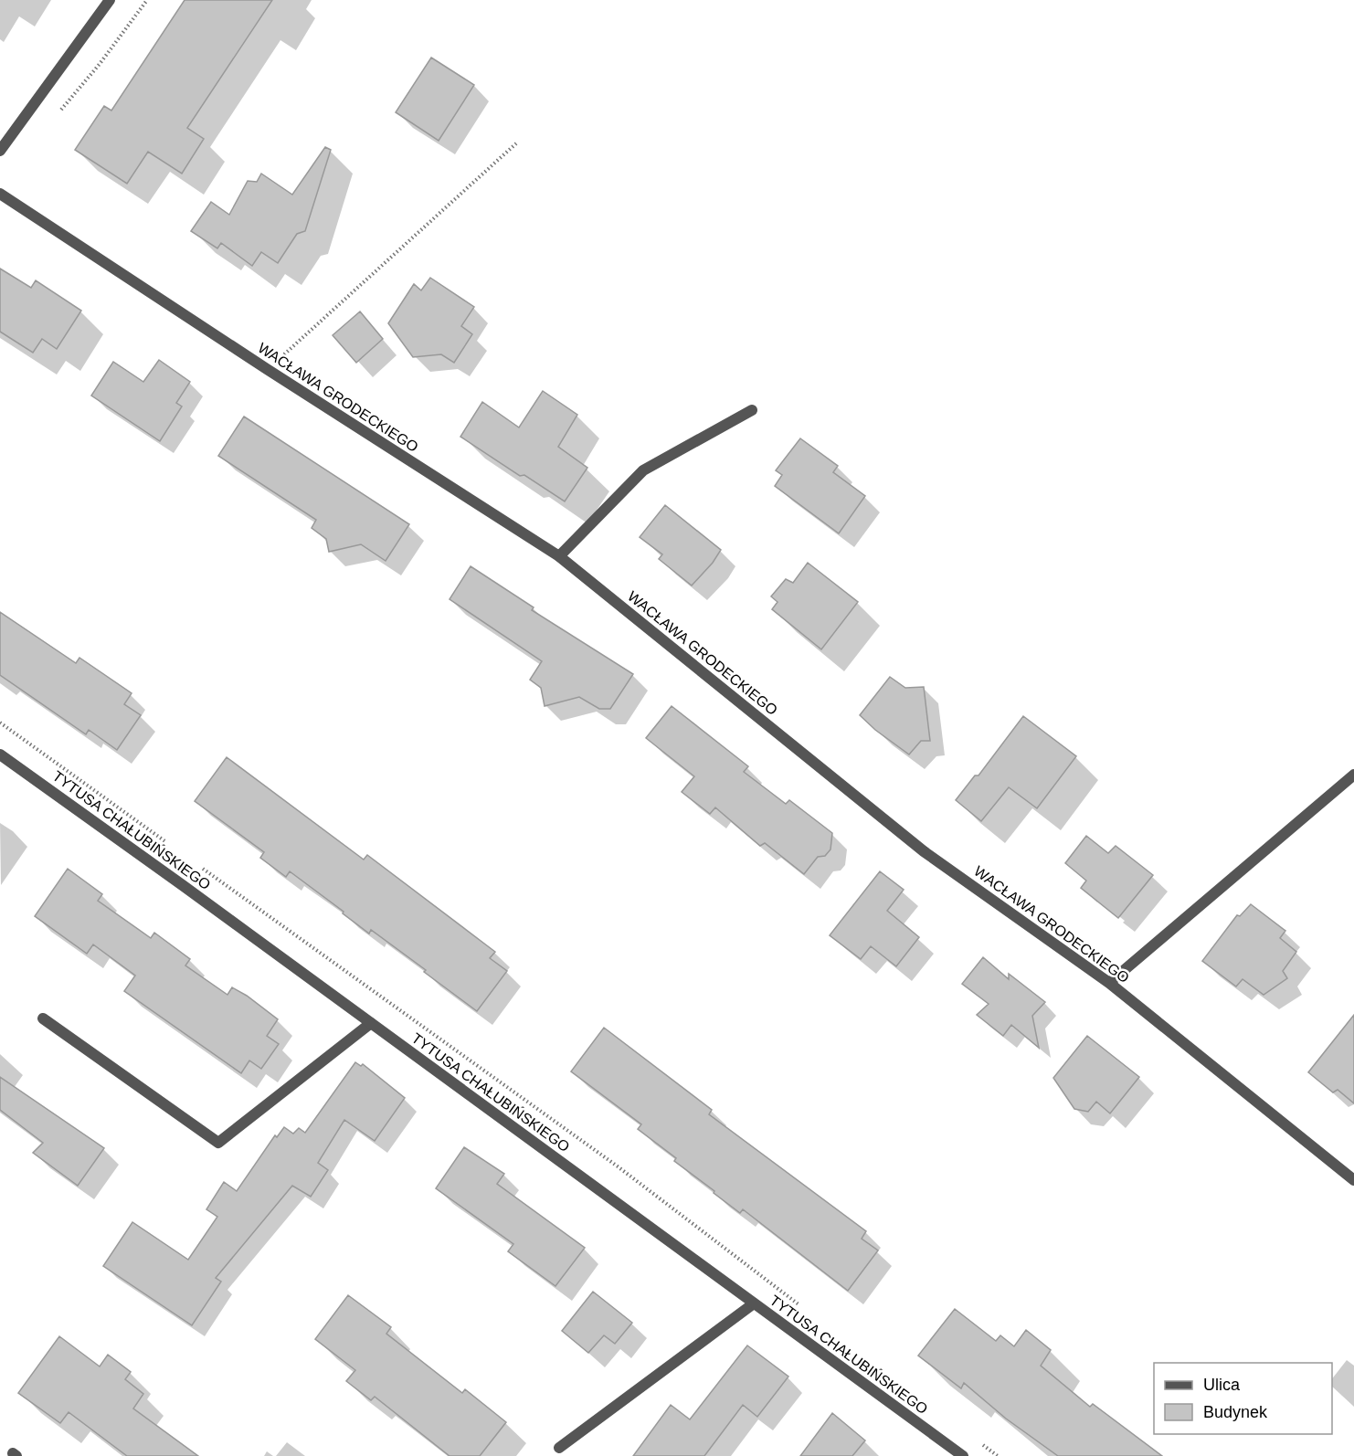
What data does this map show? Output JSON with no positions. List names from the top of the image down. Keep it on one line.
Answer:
{"streets":{"street":["WACŁAWA GRODECKIEGO","TYTUSA CHAŁUBIŃSKIEGO"]},"legend":["Ulica","Budynek"]}
